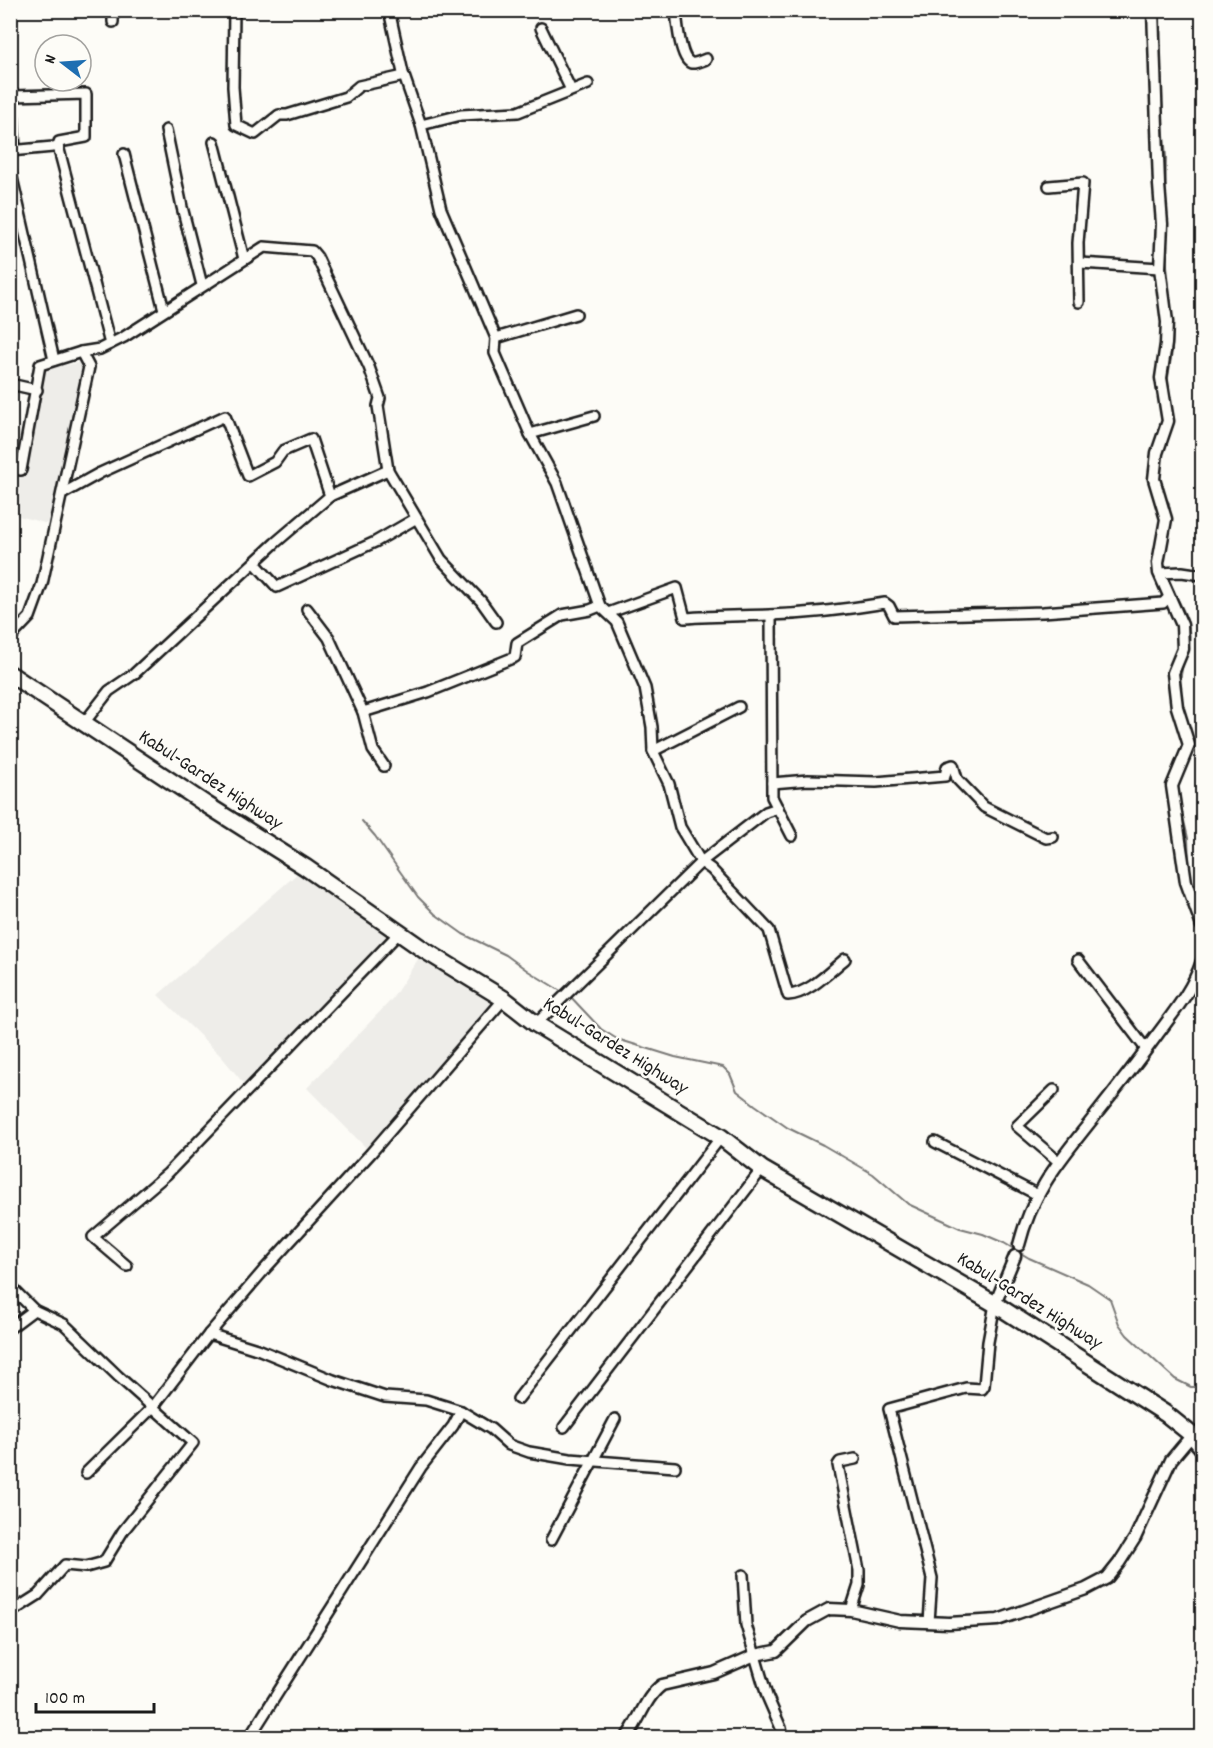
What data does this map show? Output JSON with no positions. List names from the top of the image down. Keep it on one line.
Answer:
{"streets":{"highway":["Kabul-Gardez Highway"]},"scale_bar":"100 m","north":"left"}
